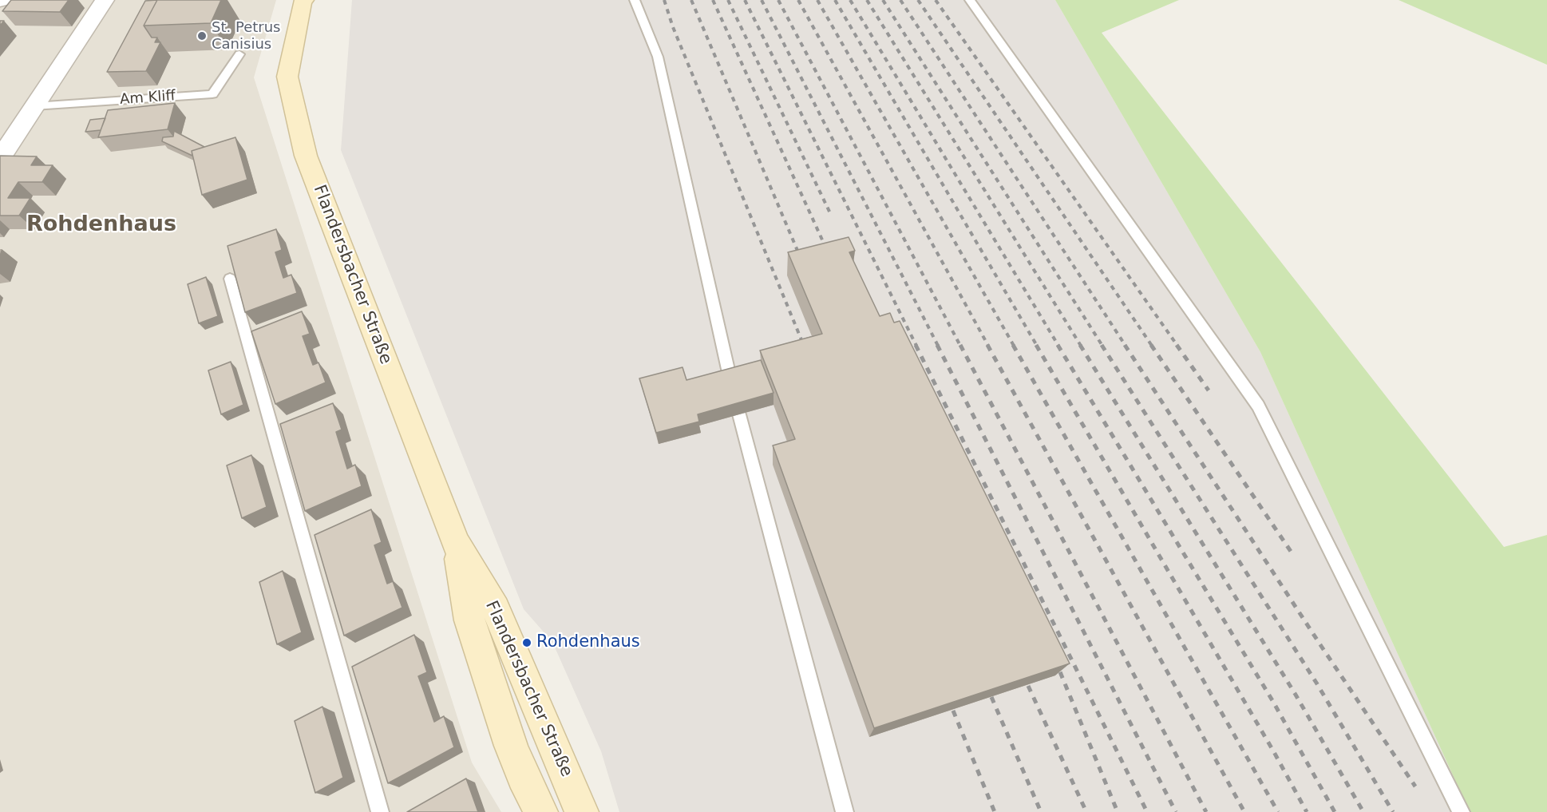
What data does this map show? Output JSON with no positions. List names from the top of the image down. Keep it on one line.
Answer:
{"streets":{"street":["Flandersbacher Straße"],"lane":["Am Kliff"]},"districts":["Rohdenhaus"],"places":["St. Petrus Canisius","Rohdenhaus"]}
